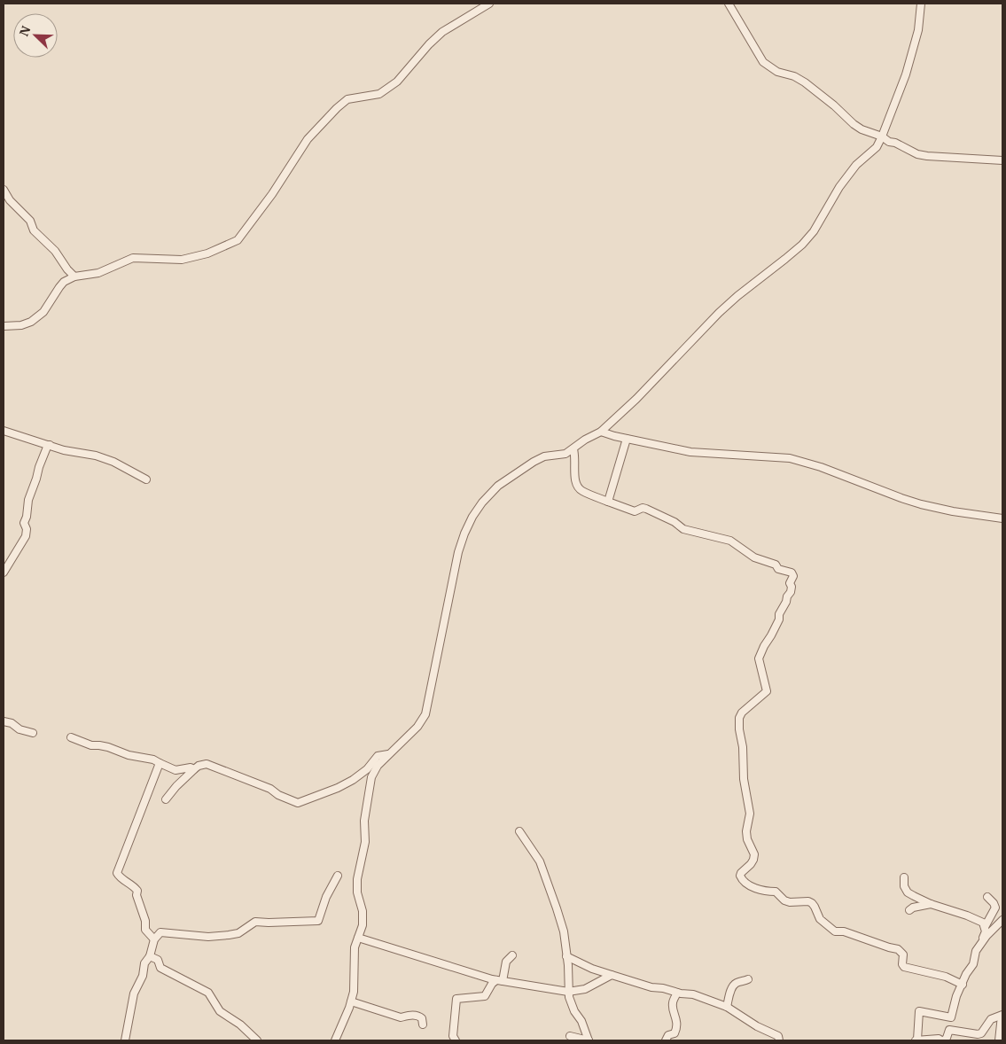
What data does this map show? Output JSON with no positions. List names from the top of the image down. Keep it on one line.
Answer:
{"north":"top left"}
